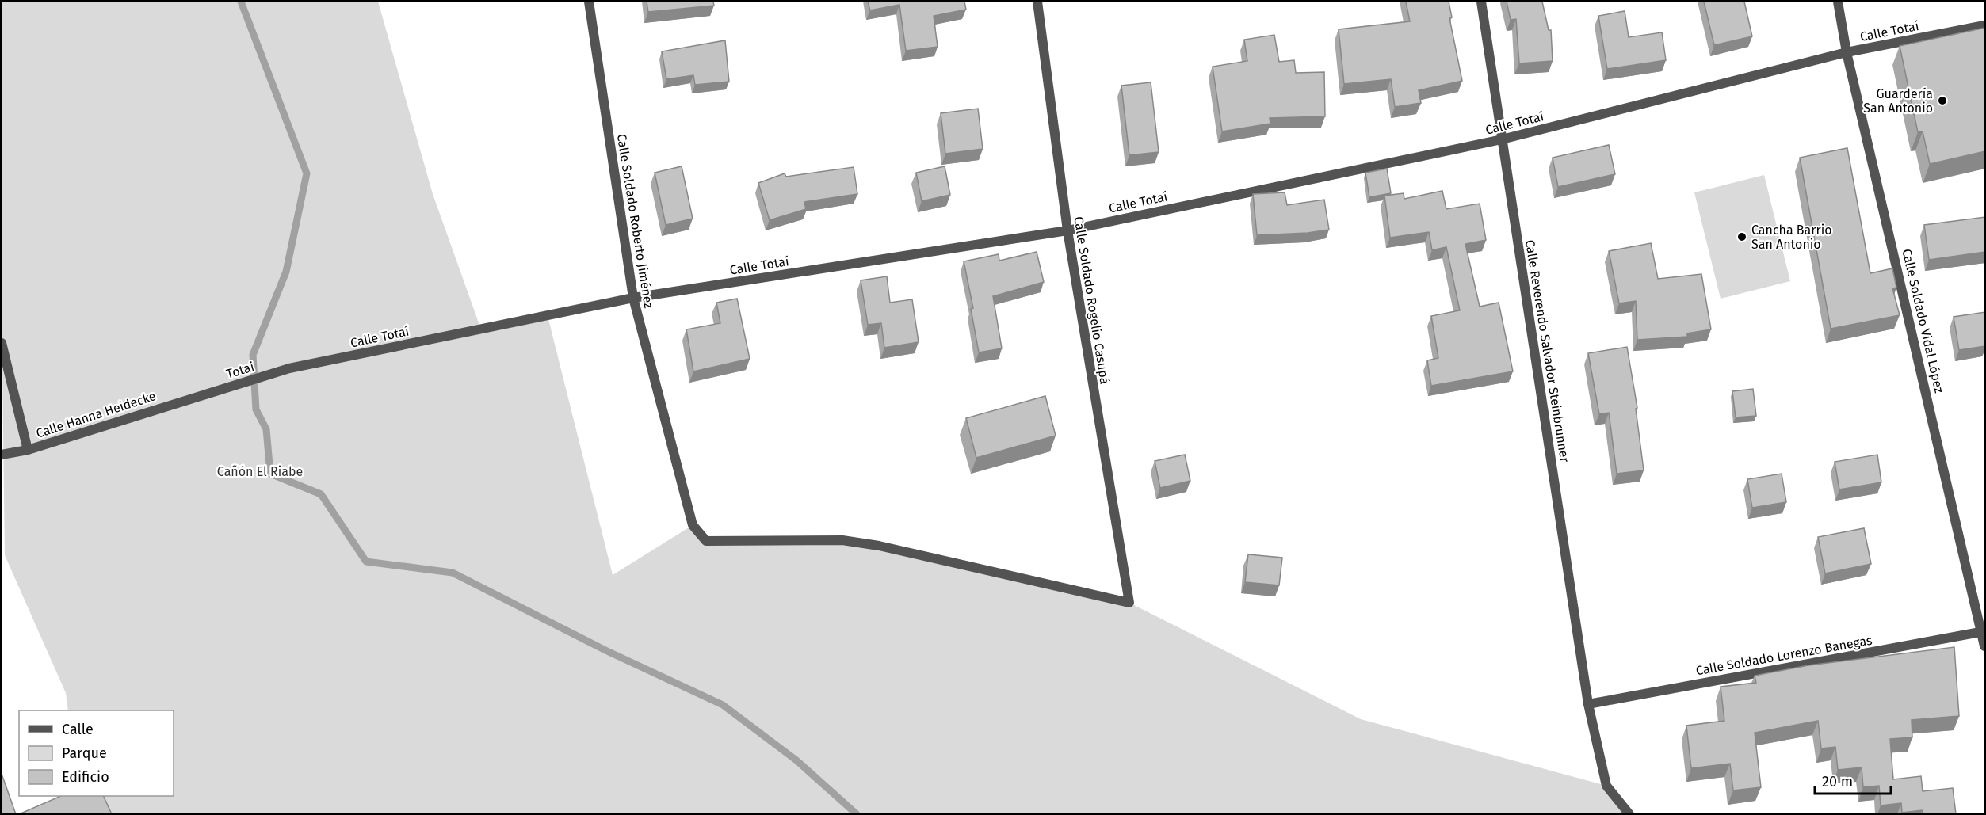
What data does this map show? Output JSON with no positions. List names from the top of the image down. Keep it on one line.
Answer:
{"streets":{"street":["Calle Totaí","Calle Soldado Roberto Jiménez","Calle Soldado Rogelio Casupá","Calle Soldado Vidal López","Calle Reverendo Salvador Steinbrunner","Totai","Calle Hanna Heidecke","Calle Soldado Lorenzo Banegas"]},"crossings":[["Calle Totaí","Calle Soldado Roberto Jiménez"],["Calle Totaí","Calle Soldado Rogelio Casupá"],["Calle Totaí","Calle Soldado Vidal López"],["Calle Totaí","Calle Reverendo Salvador Steinbrunner"],["Calle Totaí","Totai"],["Calle Soldado Roberto Jiménez","Calle Soldado Rogelio Casupá"],["Calle Soldado Vidal López","Calle Soldado Lorenzo Banegas"],["Calle Reverendo Salvador Steinbrunner","Calle Soldado Lorenzo Banegas"],["Totai","Calle Hanna Heidecke"]],"parks":["Cañón El Riabe"],"places":["Guardería San Antonio","Cancha Barrio San Antonio"],"legend":["Calle","Parque","Edificio"],"scale_bar":"20 m"}
